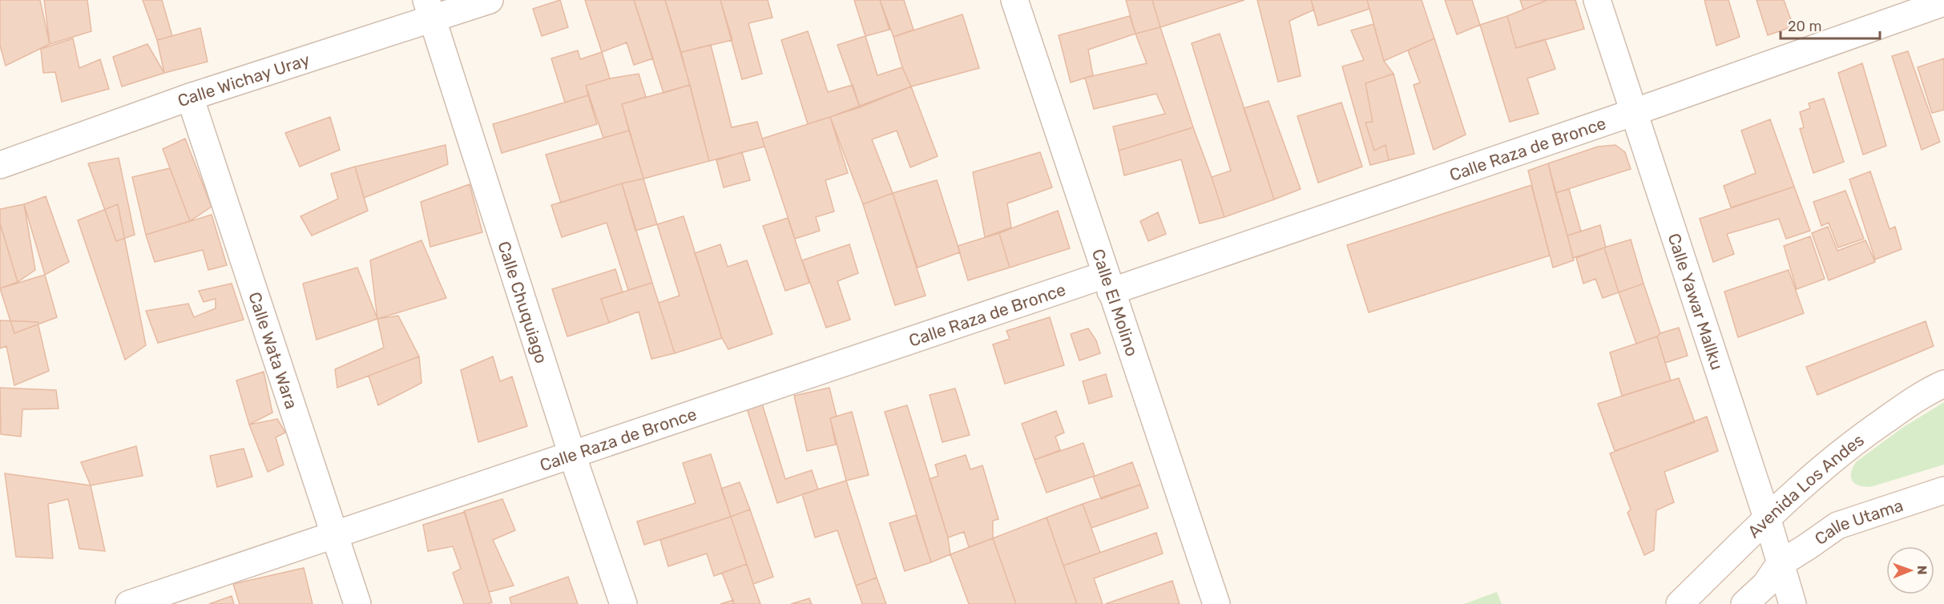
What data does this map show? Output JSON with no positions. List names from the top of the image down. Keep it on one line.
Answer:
{"streets":{"street":["Calle Wichay Uray","Calle Raza de Bronce","Calle El Molino","Calle Yawar Mallku","Calle Chuquiago","Calle Wata Wara","Avenida Los Andes","Calle Utama"]},"crossings":[["Calle Wichay Uray","Calle Chuquiago"],["Calle Wichay Uray","Calle Wata Wara"],["Calle Raza de Bronce","Calle El Molino"],["Calle Raza de Bronce","Calle Yawar Mallku"],["Calle Raza de Bronce","Calle Chuquiago"],["Calle Raza de Bronce","Calle Wata Wara"],["Calle Yawar Mallku","Avenida Los Andes"],["Calle Yawar Mallku","Calle Utama"]],"scale_bar":"20 m","north":"right"}
